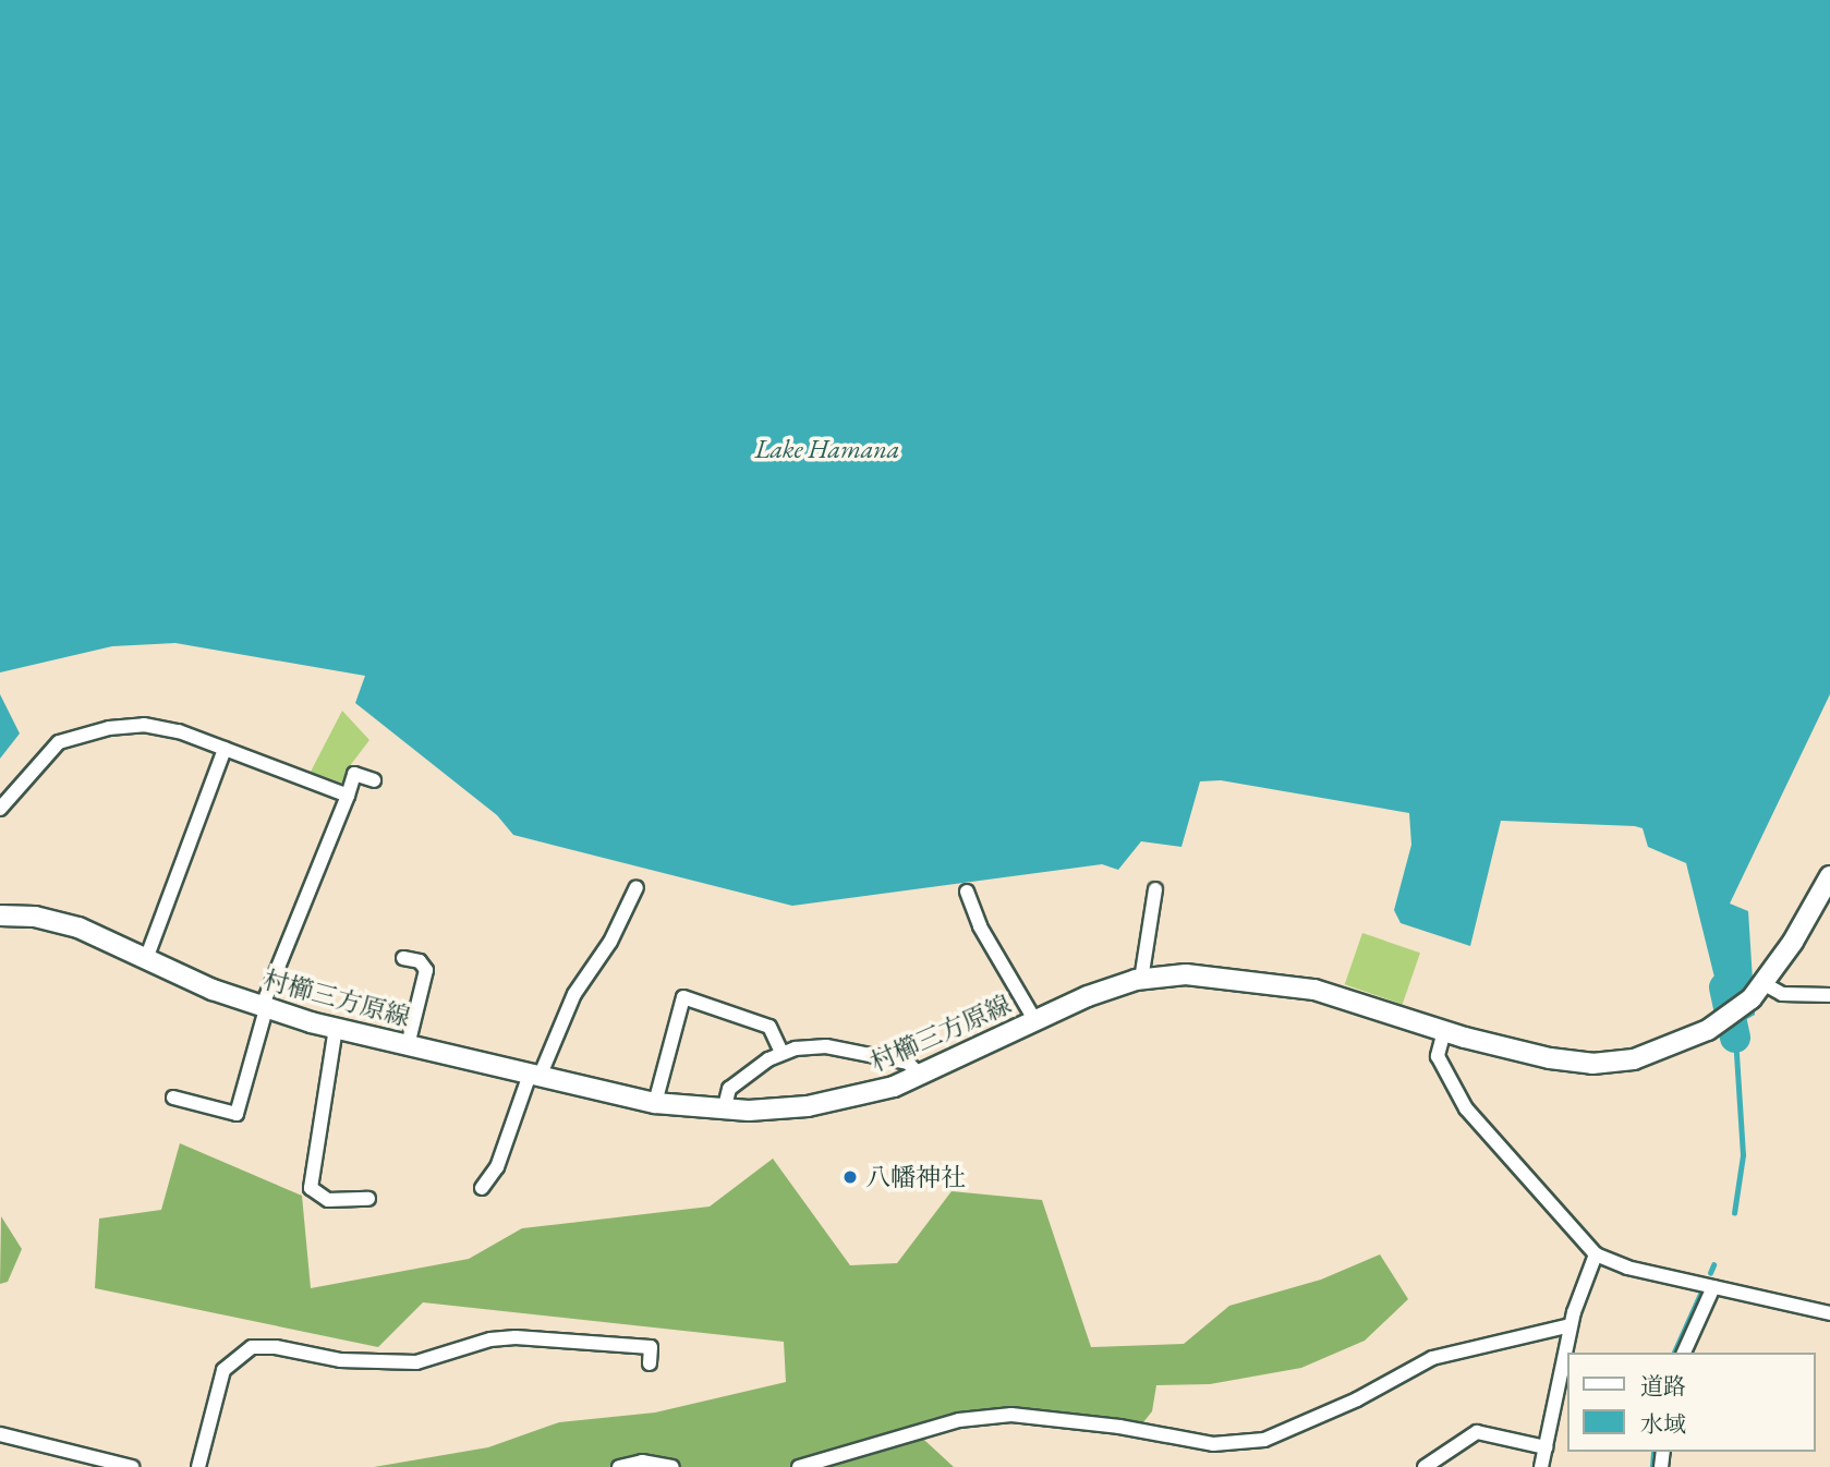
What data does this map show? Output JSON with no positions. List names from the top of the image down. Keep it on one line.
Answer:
{"streets":{"main road":["村櫛三方原線"]},"water":["Lake Hamana"],"places":["八幡神社"],"legend":["道路","水域"]}
